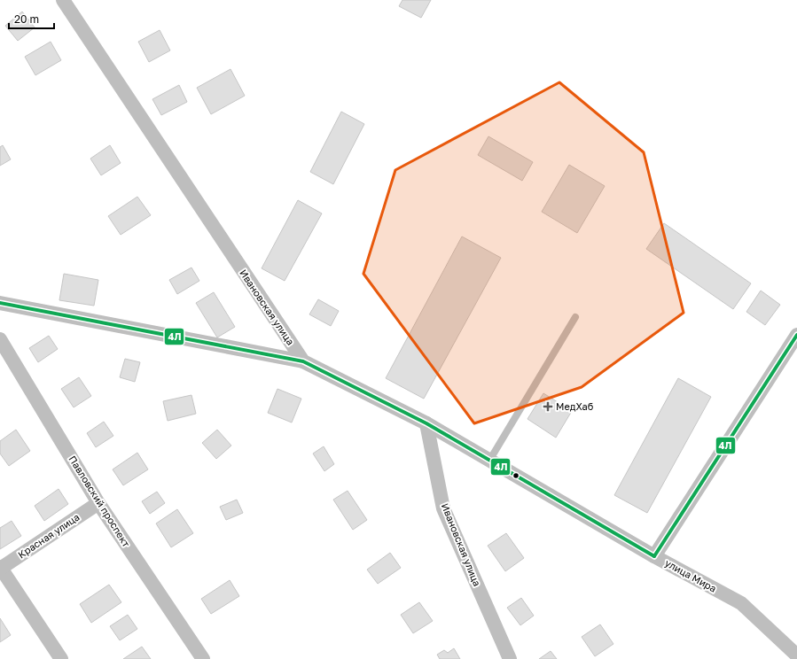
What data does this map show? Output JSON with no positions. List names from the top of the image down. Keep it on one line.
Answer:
{"streets":{"street":["Ивановская улица","Павловский проспект","Красная улица","улица Мира"]},"crossings":[["Павловский проспект","Красная улица"]],"places":{"health":["МедХаб"]},"lines":["transit line 4Л"],"scale_bar":"20 m"}
